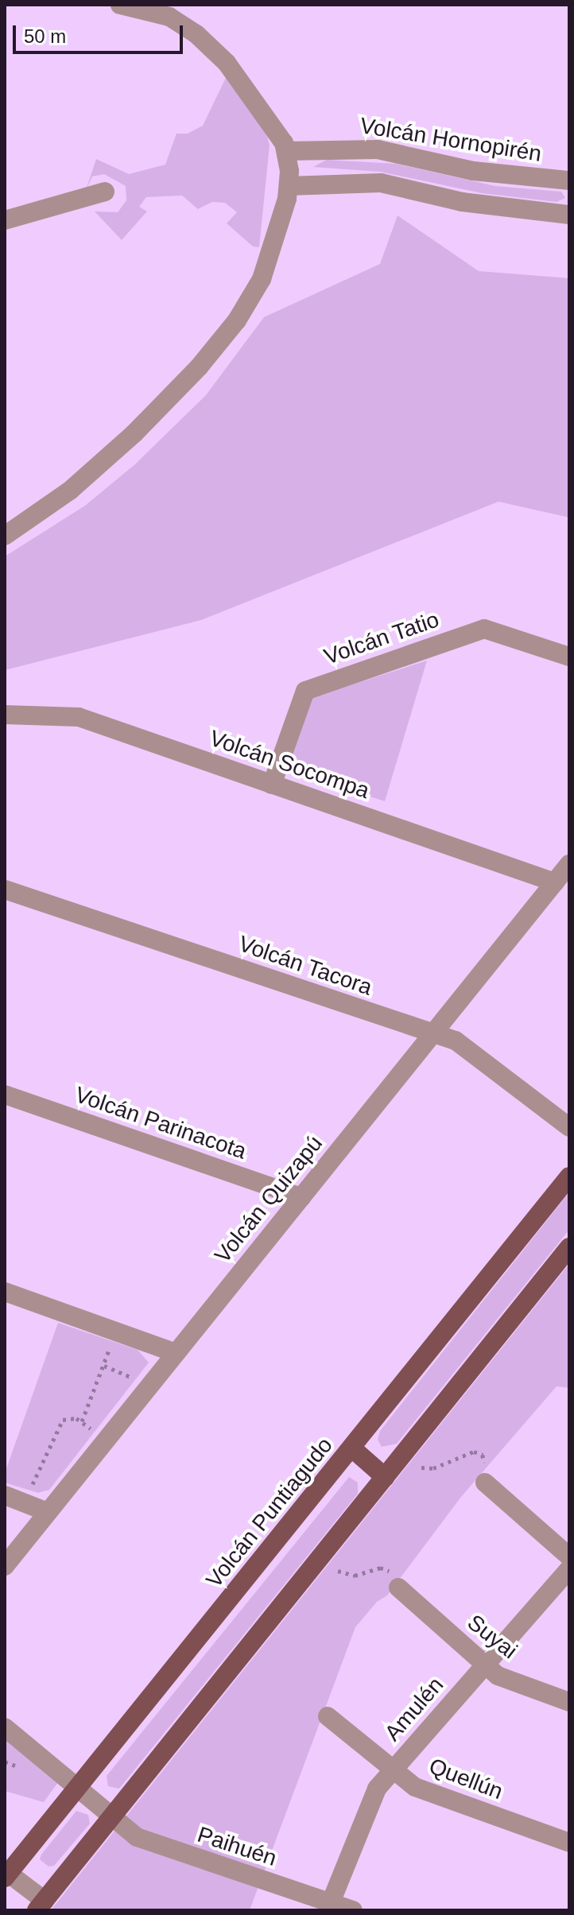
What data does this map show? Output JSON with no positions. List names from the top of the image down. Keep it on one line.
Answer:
{"streets":{"main road":["Volcán Puntiagudo"],"street":["Volcán Hornopirén","Volcán Tatio","Volcán Socompa","Volcán Tacora","Volcán Parinacota","Volcán Quizapú","Suyai","Amulén","Quellún","Paihuén"]},"crossings":[["Volcán Tatio","Volcán Socompa"],["Volcán Socompa","Volcán Quizapú"],["Volcán Tacora","Volcán Quizapú"],["Volcán Parinacota","Volcán Quizapú"],["Volcán Puntiagudo","Paihuén"],["Suyai","Amulén"],["Amulén","Quellún"],["Amulén","Paihuén"]],"scale_bar":"50 m"}
